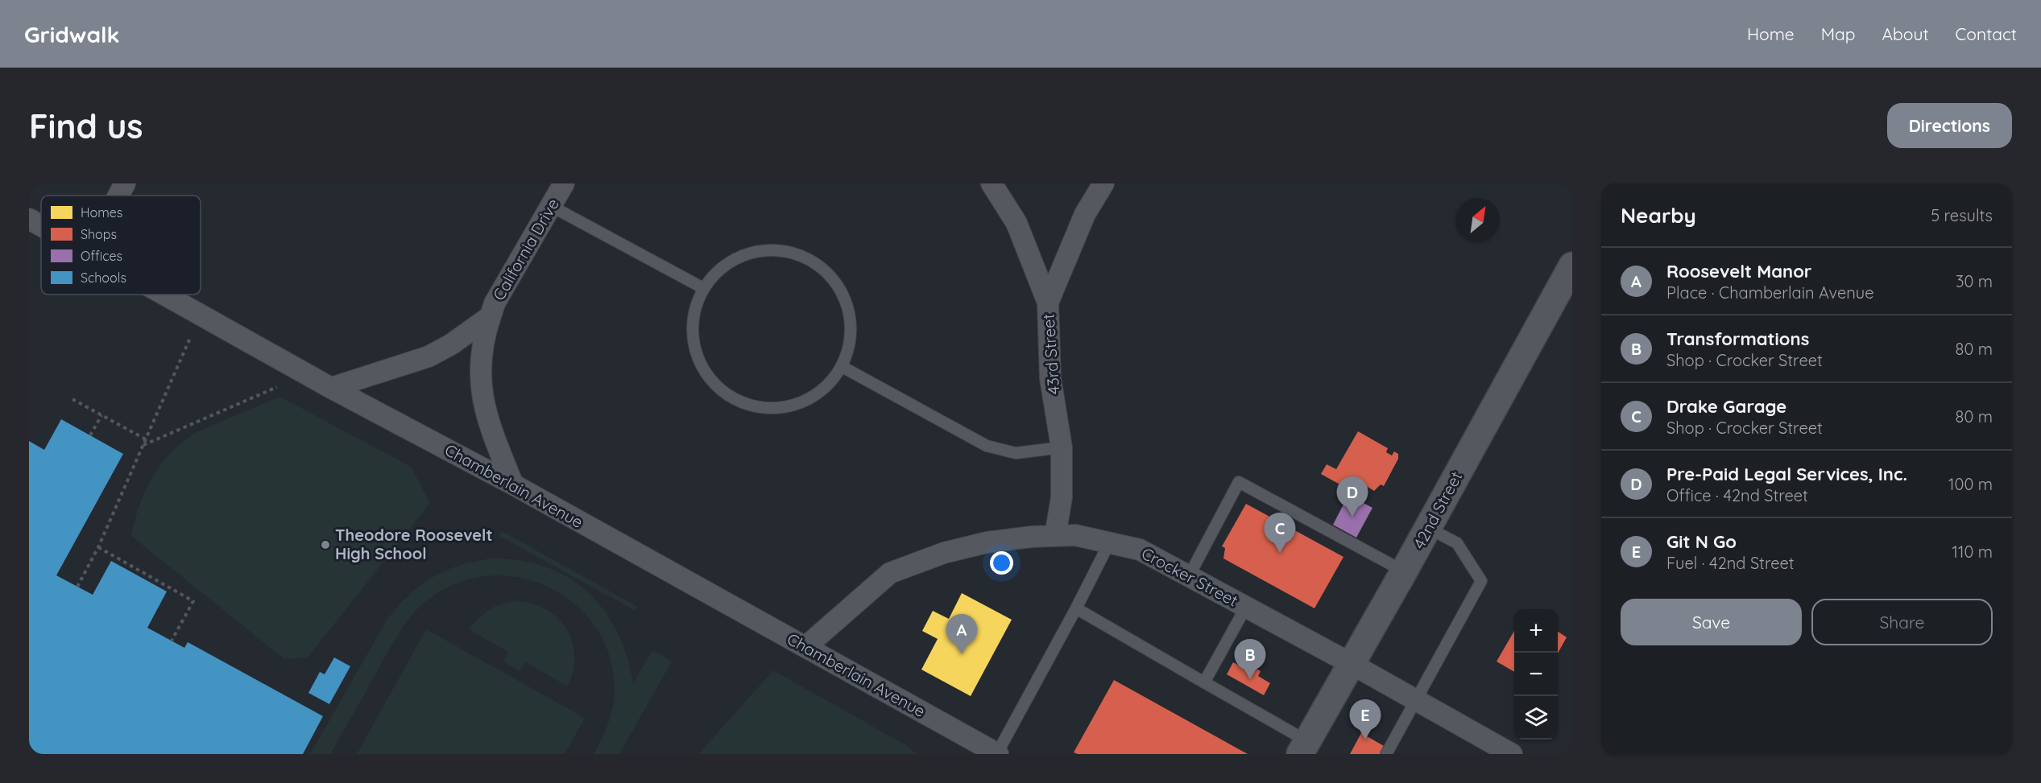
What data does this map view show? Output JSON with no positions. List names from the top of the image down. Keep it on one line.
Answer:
{"streets":{"street":["California Drive","43rd Street","Chamberlain Avenue","42nd Street","Crocker Street"]},"crossings":[["California Drive","Chamberlain Avenue"],["43rd Street","Crocker Street"],["Chamberlain Avenue","Crocker Street"],["42nd Street","Crocker Street"]],"places":["Theodore Roosevelt High School"],"legend":["Homes","Shops","Offices","Schools"],"north":"top right","page":{"header":"Gridwalk","nav":["Home","Map","About","Contact"],"buttons":["Directions",["Save","Share"]],"title":"Find us","heading":["Nearby","5 results"],"list":[{"mark":"A","name":"Roosevelt Manor","note":"Place · Chamberlain Avenue","value":"30 m"},{"mark":"B","name":"Transformations","note":"Shop · Crocker Street","value":"80 m"},{"mark":"C","name":"Drake Garage","note":"Shop · Crocker Street","value":"80 m"},{"mark":"D","name":"Pre-Paid Legal Services, Inc.","note":"Office · 42nd Street","value":"100 m"},{"mark":"E","name":"Git N Go","note":"Fuel · 42nd Street","value":"110 m"}],"pins":["D","C","A","B","E"],"map_buttons":["+","−"]}}
